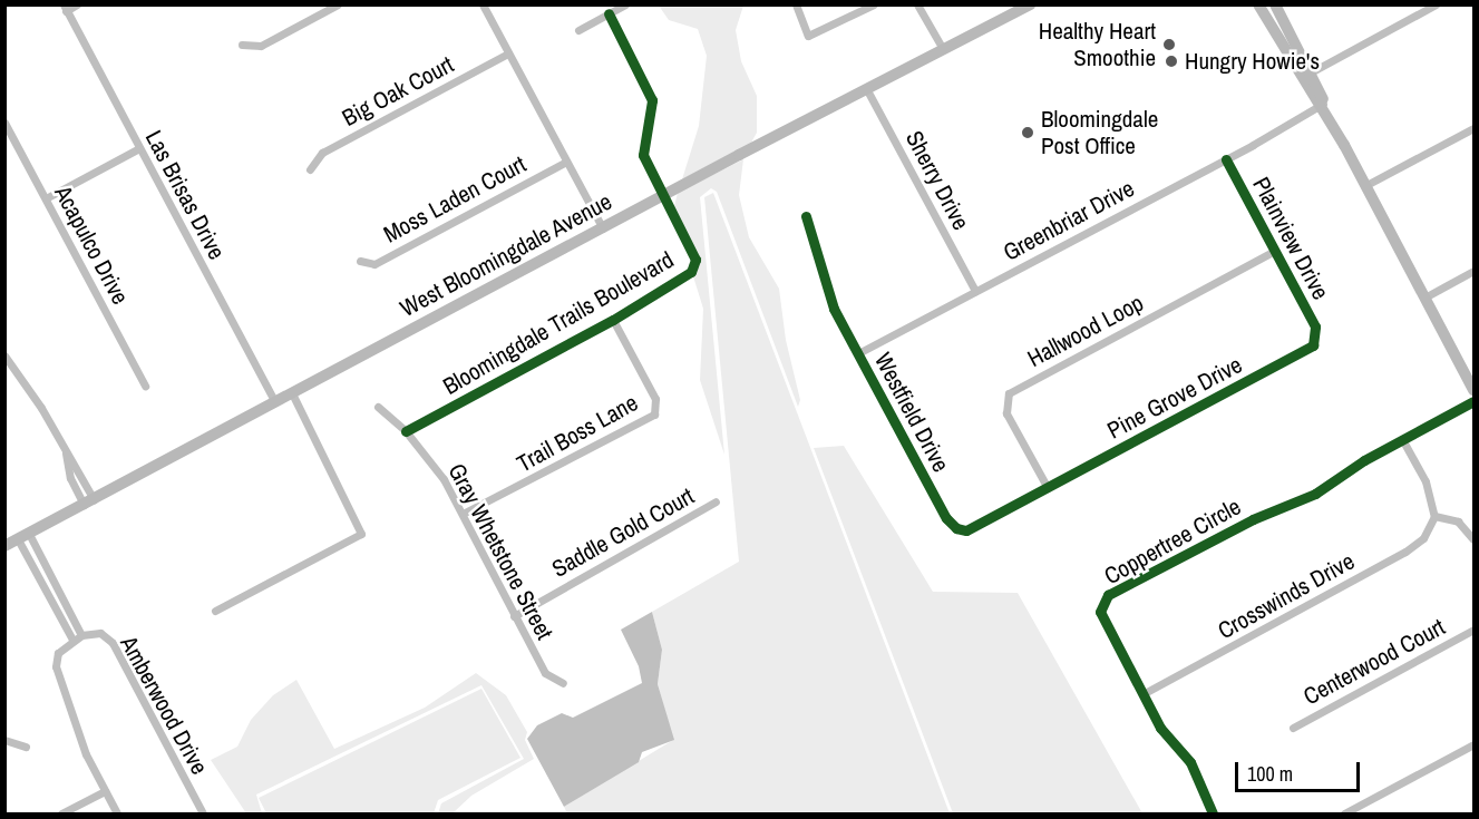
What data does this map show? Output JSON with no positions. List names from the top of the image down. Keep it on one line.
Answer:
{"streets":{"main road":["West Bloomingdale Avenue"],"street":["Big Oak Court","Sherry Drive","Las Brisas Drive","Moss Laden Court","Greenbriar Drive","Plainview Drive","Acapulco Drive","Bloomingdale Trails Boulevard","Hallwood Loop","Pine Grove Drive","Westfield Drive","Trail Boss Lane","Saddle Gold Court","Coppertree Circle","Gray Whetstone Street","Crosswinds Drive","Centerwood Court","Amberwood Drive"]},"crossings":[["Sherry Drive","Greenbriar Drive"],["Sherry Drive","West Bloomingdale Avenue"],["Las Brisas Drive","West Bloomingdale Avenue"],["Greenbriar Drive","Plainview Drive"],["Greenbriar Drive","Westfield Drive"],["Plainview Drive","Hallwood Loop"],["Plainview Drive","Pine Grove Drive"],["West Bloomingdale Avenue","Bloomingdale Trails Boulevard"],["West Bloomingdale Avenue","Amberwood Drive"],["Bloomingdale Trails Boulevard","Trail Boss Lane"],["Bloomingdale Trails Boulevard","Gray Whetstone Street"],["Hallwood Loop","Pine Grove Drive"],["Hallwood Loop","Westfield Drive"],["Pine Grove Drive","Westfield Drive"],["Trail Boss Lane","Gray Whetstone Street"],["Saddle Gold Court","Gray Whetstone Street"],["Coppertree Circle","Crosswinds Drive"]],"places":["Healthy Heart Smoothie","Hungry Howie's","Bloomingdale Post Office"],"scale_bar":"100 m"}
